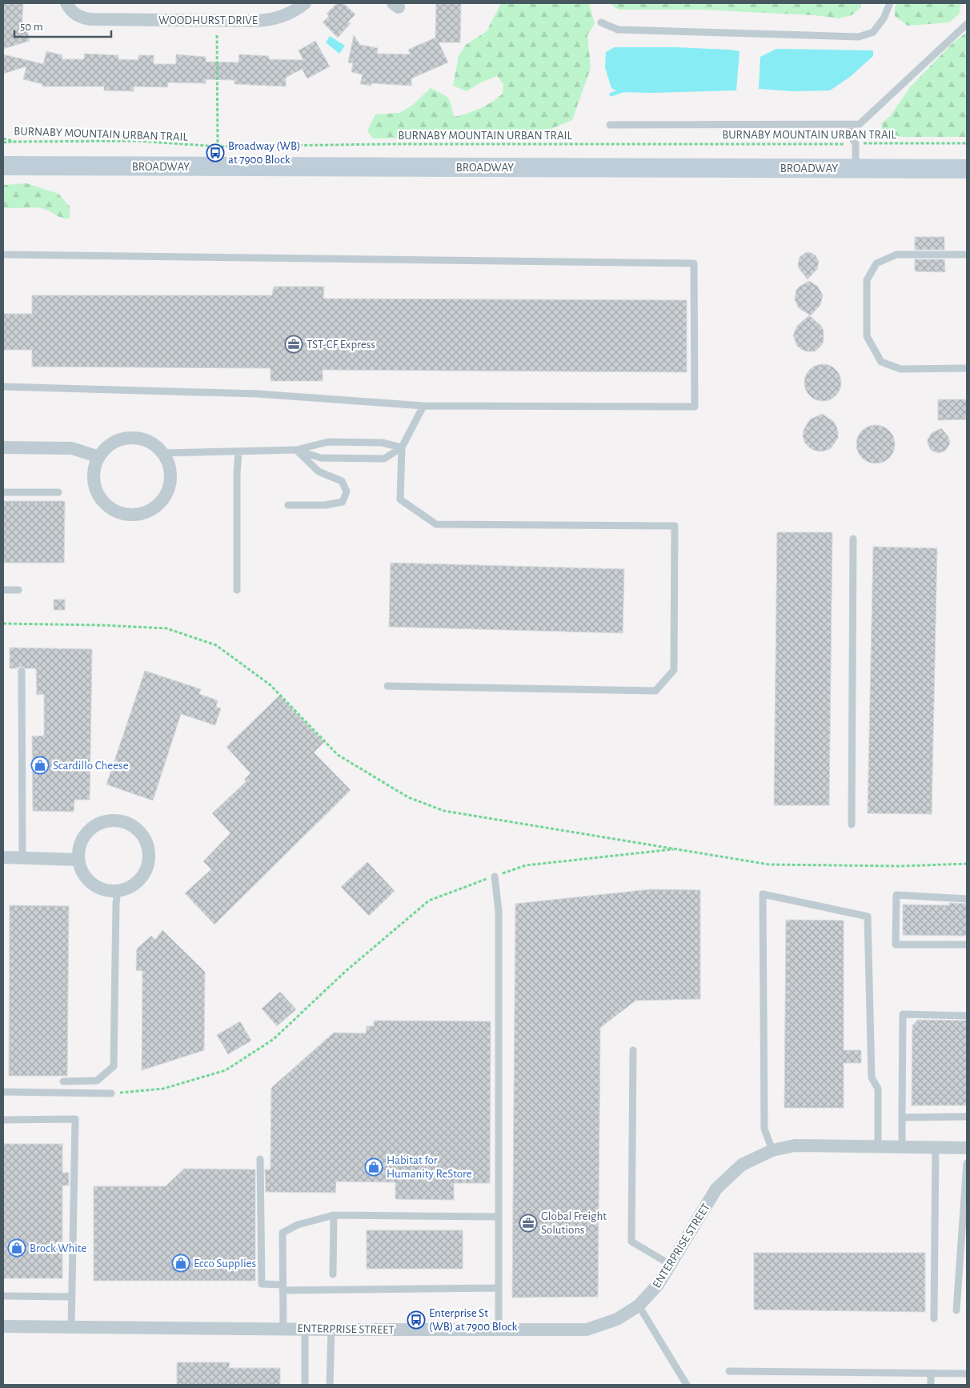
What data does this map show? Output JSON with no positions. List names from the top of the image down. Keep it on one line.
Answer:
{"streets":{"street":["WOODHURST DRIVE","BROADWAY","ENTERPRISE STREET"],"path":["BURNABY MOUNTAIN URBAN TRAIL"]},"places":{"bus stop":["Broadway (WB) at 7900 Block","Enterprise St (WB) at 7900 Block"],"office":["TST-CF Express","Global Freight Solutions"],"shop":["Scardillo Cheese","Habitat for Humanity ReStore","Brock White","Ecco Supplies"]},"scale_bar":"50 m"}
